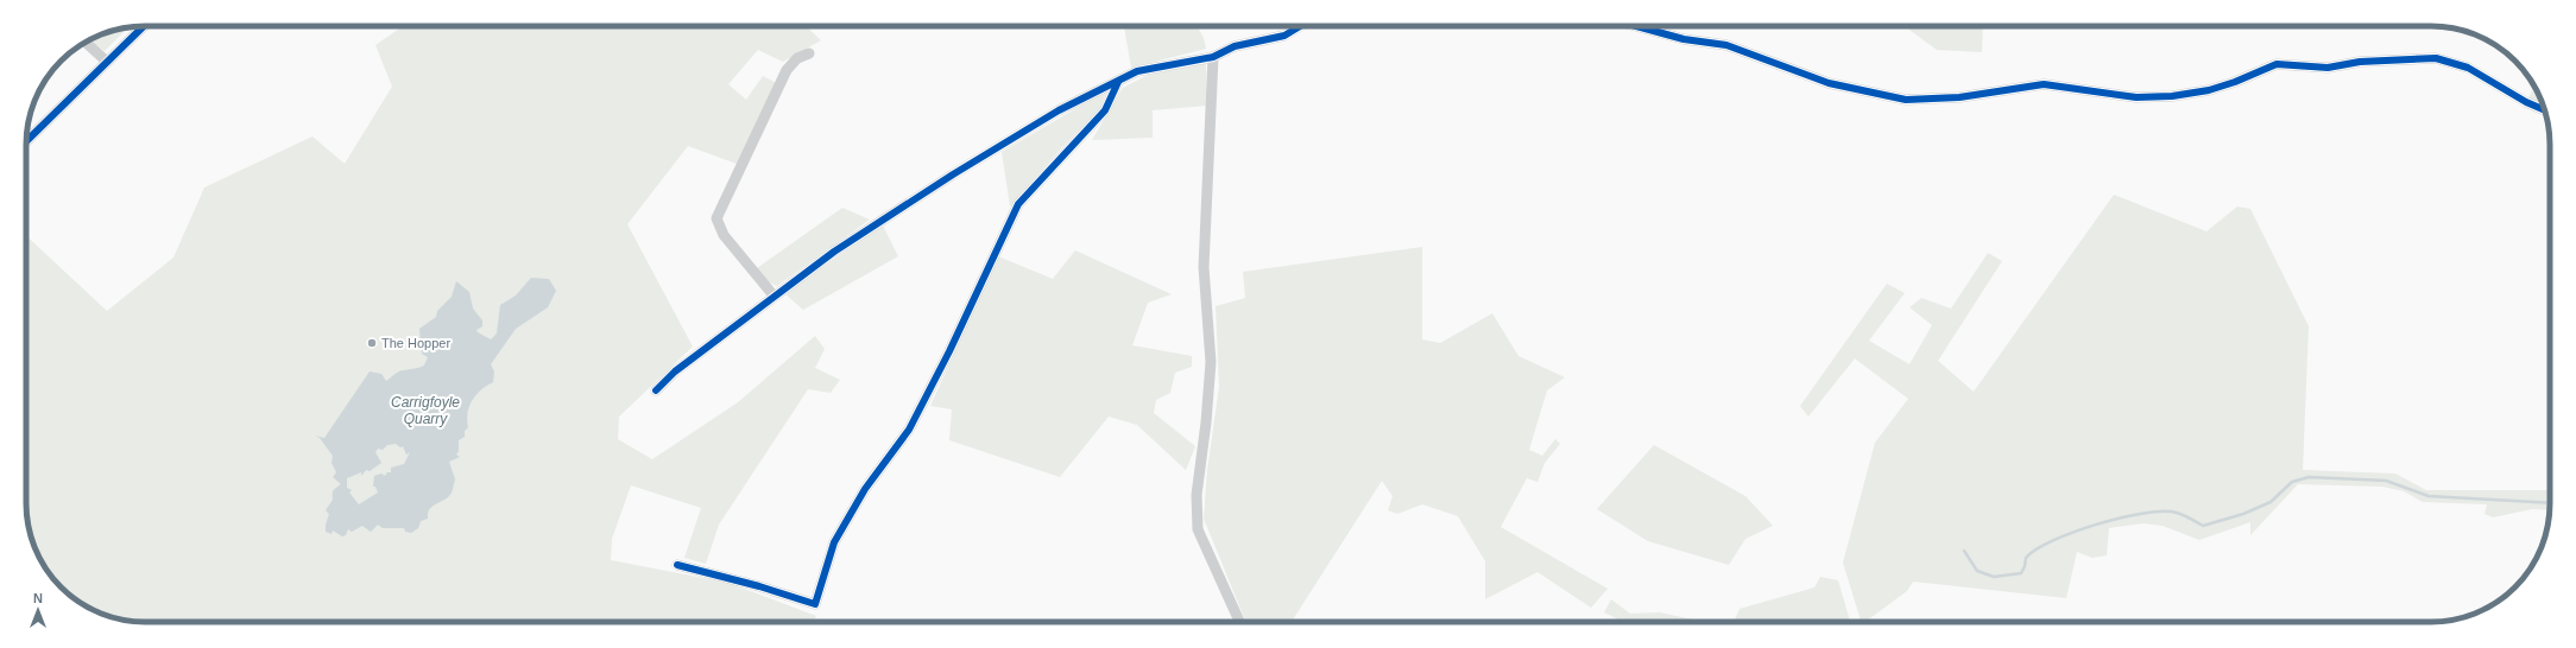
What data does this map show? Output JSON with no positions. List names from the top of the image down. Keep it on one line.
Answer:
{"water":["Carrigfoyle Quarry"],"places":["The Hopper"],"north":"top"}
